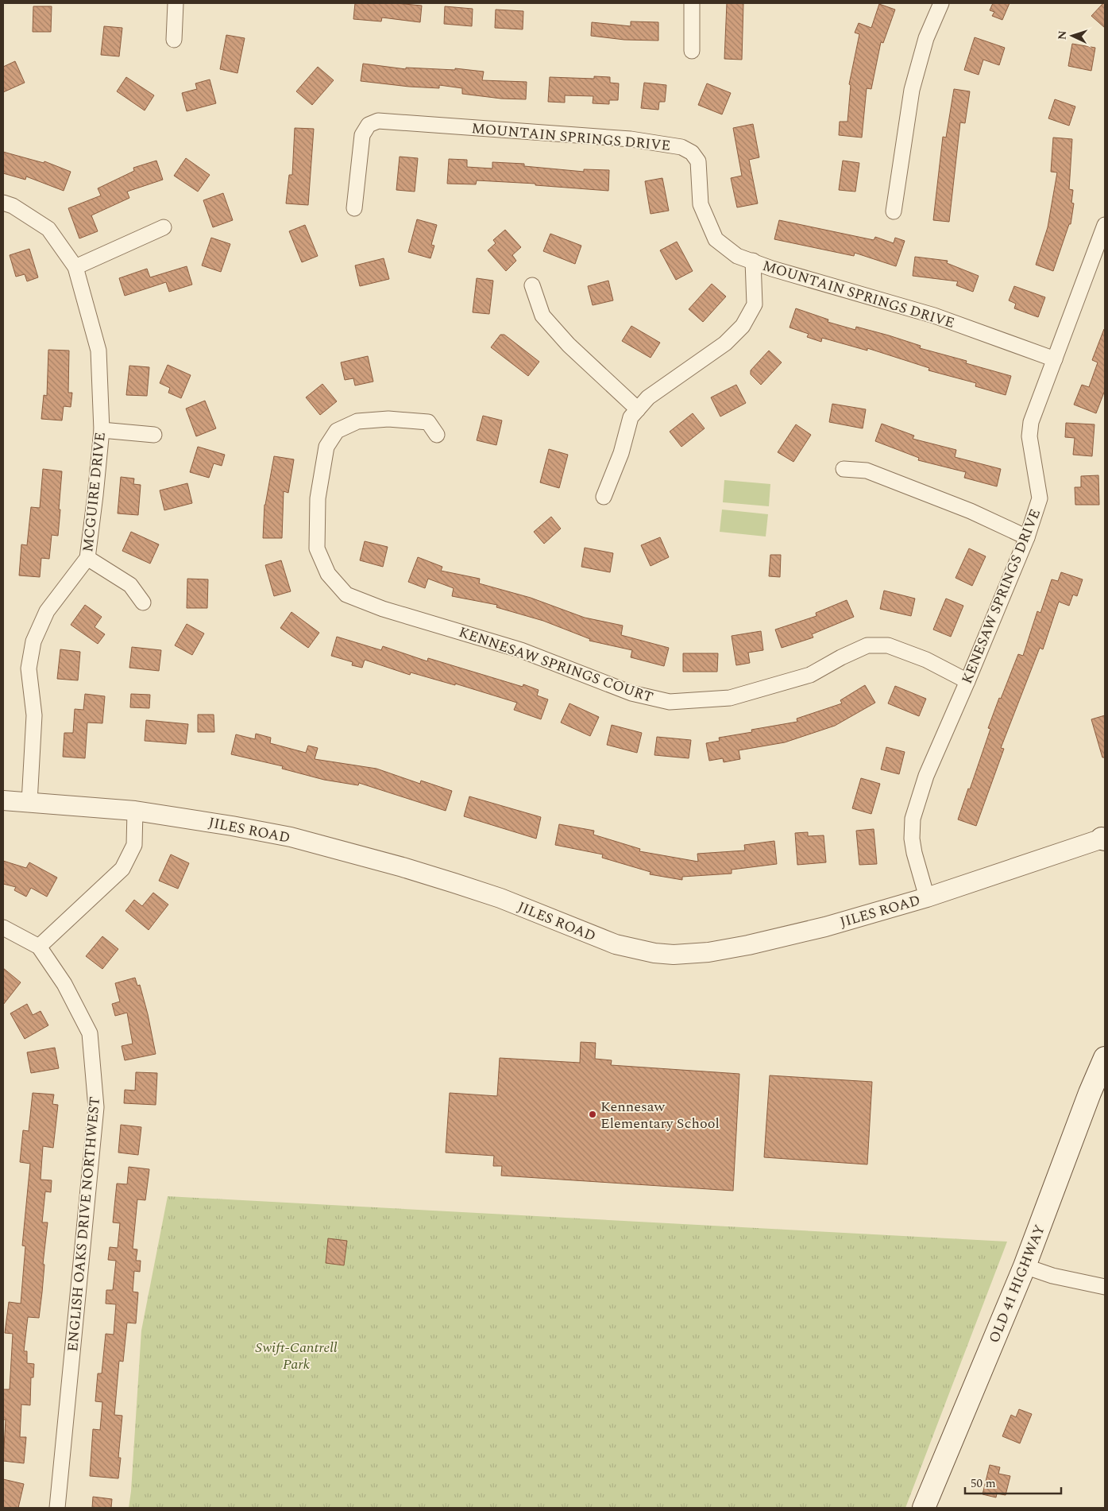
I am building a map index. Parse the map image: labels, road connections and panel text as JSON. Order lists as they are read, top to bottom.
{
  "streets": {
    "main road": ["OLD 41 HIGHWAY"],
    "street": [
      "MOUNTAIN SPRINGS DRIVE",
      "MCGUIRE DRIVE",
      "KENESAW SPRINGS DRIVE",
      "KENNESAW SPRINGS COURT",
      "JILES ROAD",
      "ENGLISH OAKS DRIVE NORTHWEST"
    ]
  },
  "crossings": [
    ["MOUNTAIN SPRINGS DRIVE", "KENESAW SPRINGS DRIVE"],
    ["MCGUIRE DRIVE", "JILES ROAD"],
    ["KENESAW SPRINGS DRIVE", "KENNESAW SPRINGS COURT"],
    ["KENESAW SPRINGS DRIVE", "JILES ROAD"]
  ],
  "parks": ["Swift-Cantrell Park"],
  "places": ["Kennesaw Elementary School"],
  "scale_bar": "50 m",
  "north": "left"
}
